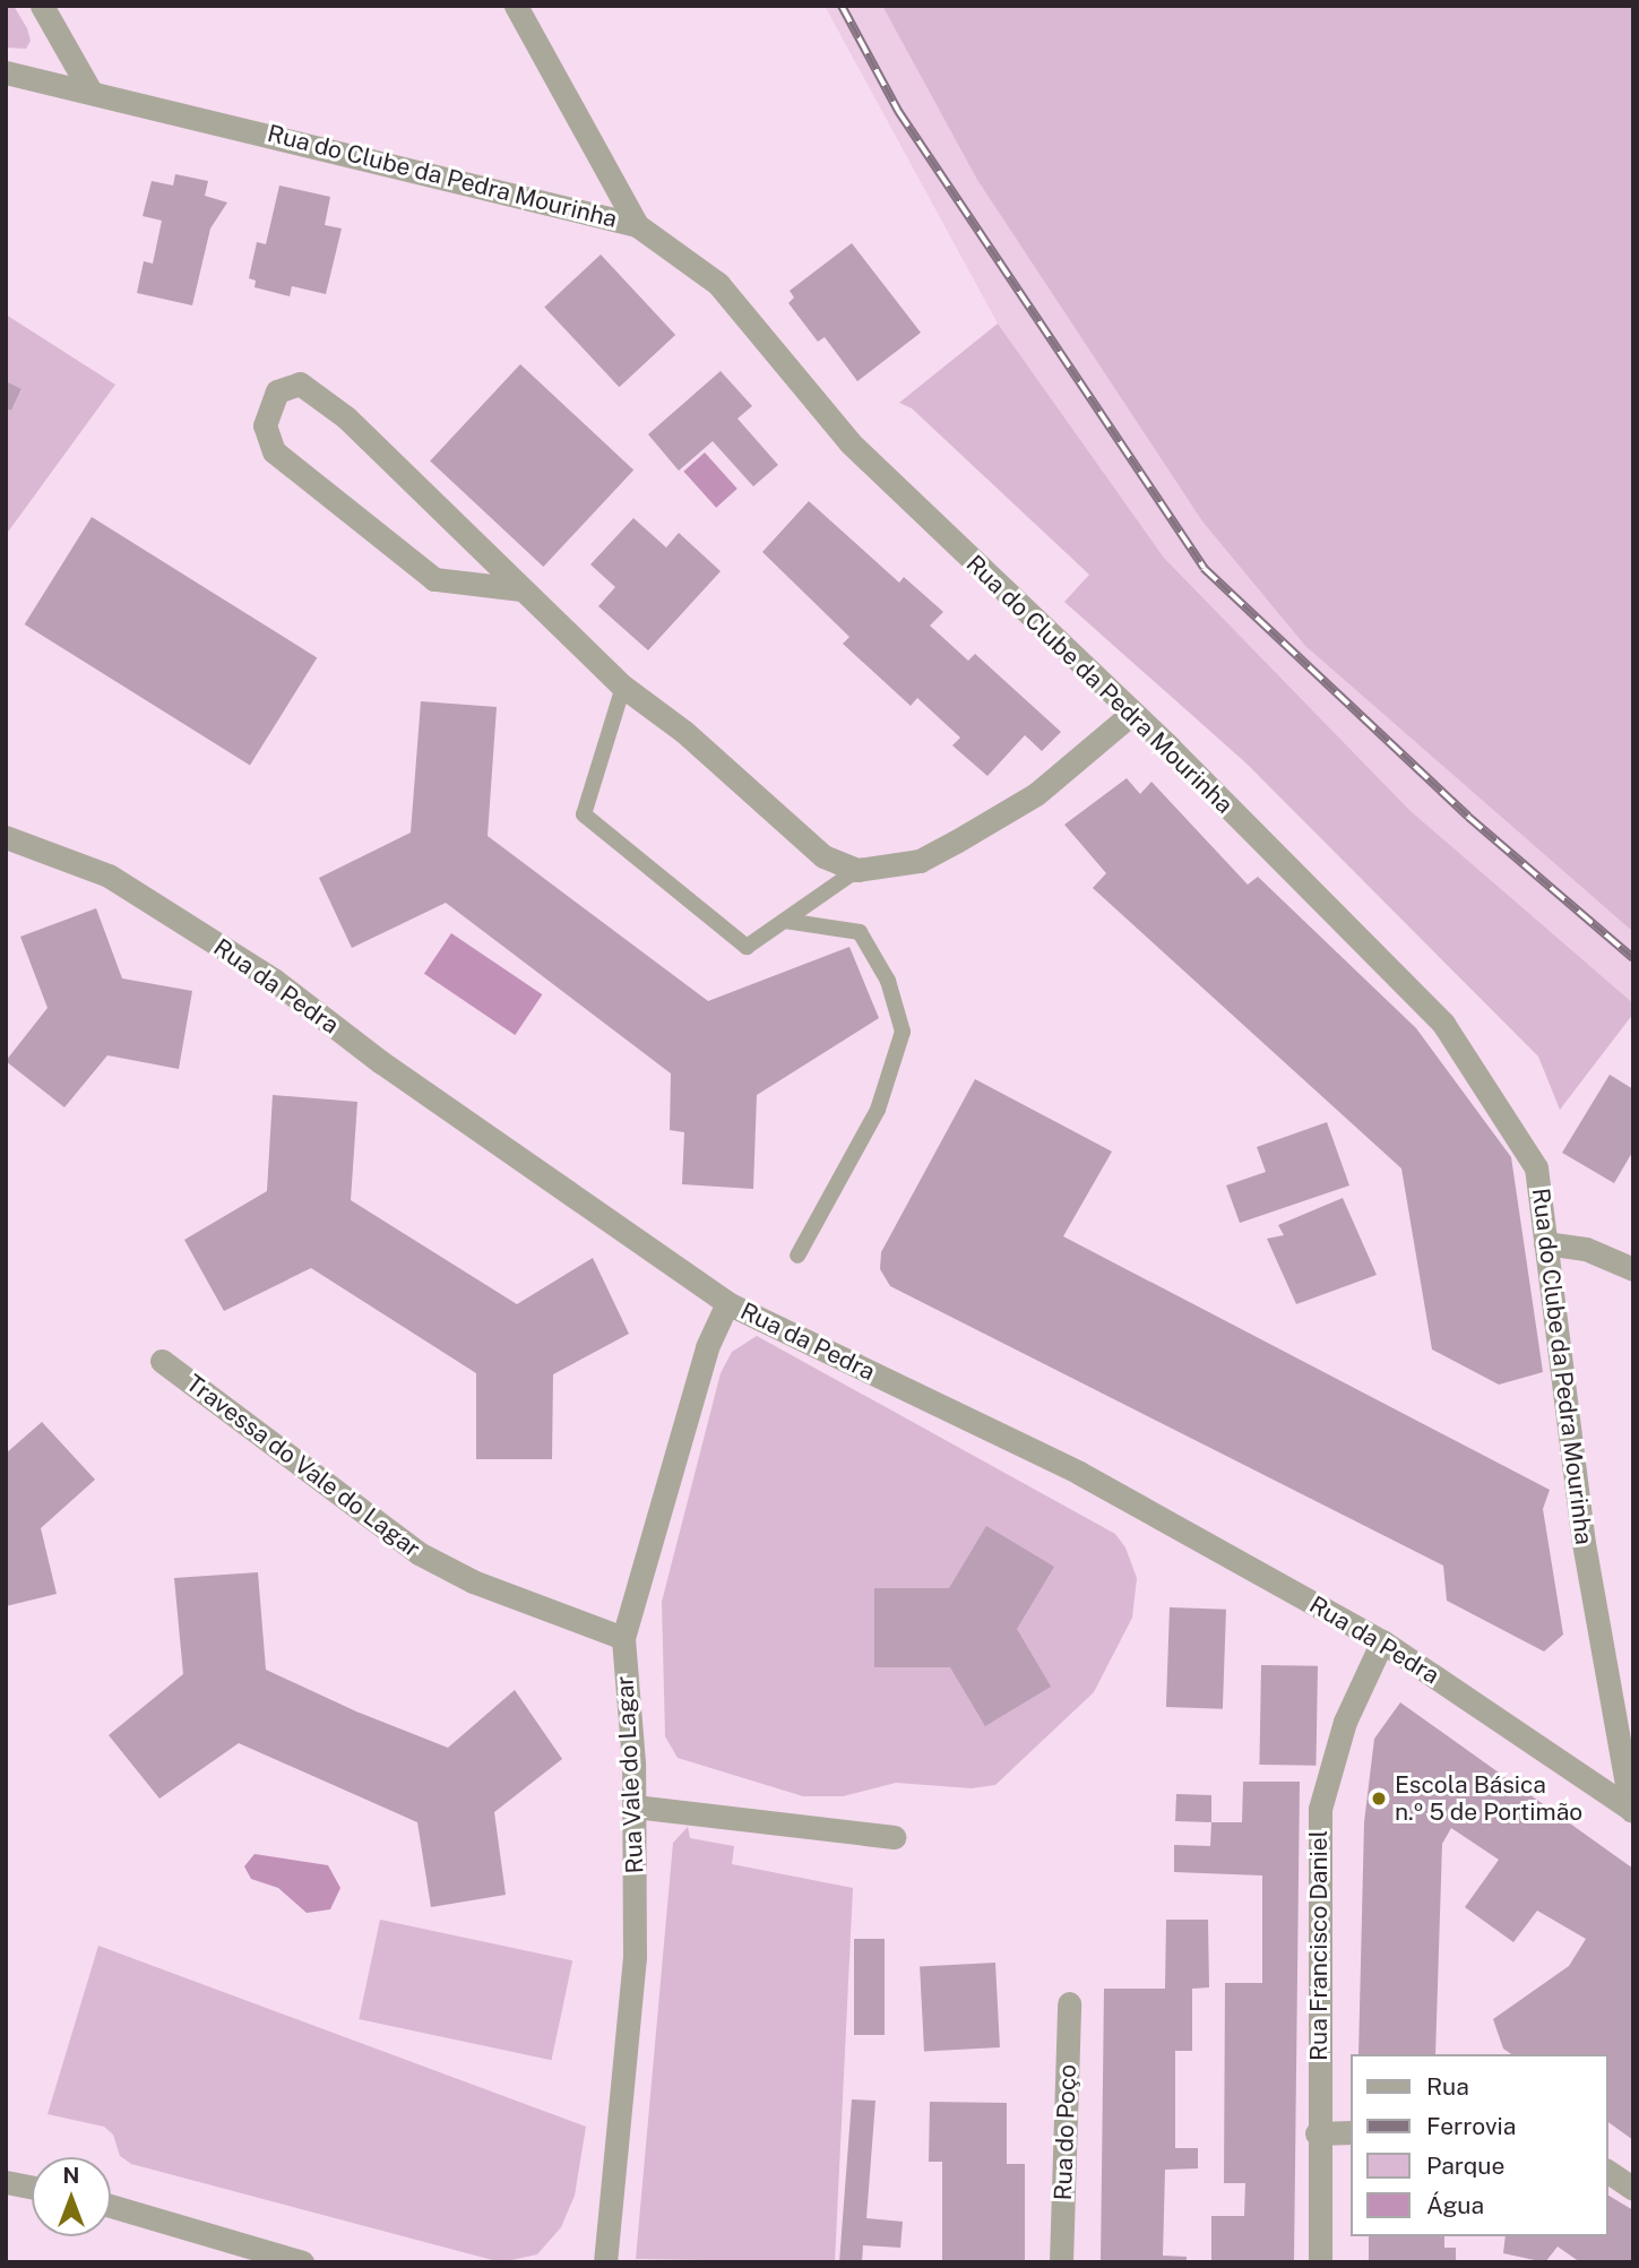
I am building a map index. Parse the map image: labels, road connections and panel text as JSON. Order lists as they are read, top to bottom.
{
  "streets": {
    "street": [
      "Rua do Clube da Pedra Mourinha",
      "Rua da Pedra",
      "Travessa do Vale do Lagar",
      "Rua Vale do Lagar",
      "Rua Francisco Daniel",
      "Rua do Poço"
    ]
  },
  "crossings": [
    ["Rua do Clube da Pedra Mourinha", "Rua da Pedra"],
    ["Rua da Pedra", "Rua Vale do Lagar"],
    ["Rua da Pedra", "Rua Francisco Daniel"],
    ["Travessa do Vale do Lagar", "Rua Vale do Lagar"]
  ],
  "places": ["Escola Básica n.º 5 de Portimão"],
  "legend": [
    "Rua",
    "Ferrovia",
    "Parque",
    "Água"
  ],
  "north": "top"
}
